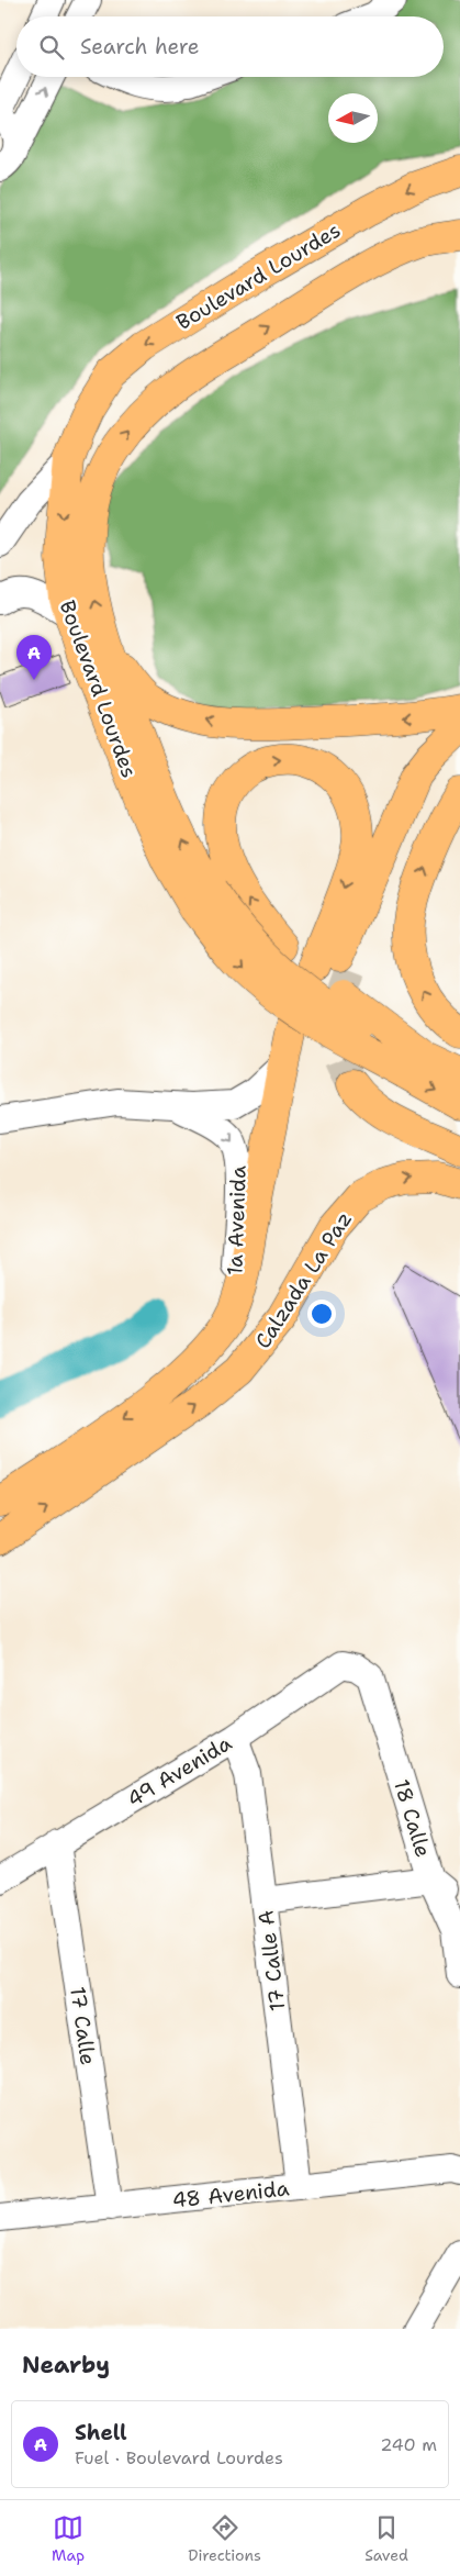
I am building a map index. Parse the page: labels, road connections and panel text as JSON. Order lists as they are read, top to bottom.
{
  "streets": {
    "main road": ["Boulevard Lourdes", "Calzada La Paz"],
    "street": [
      "1a Avenida",
      "49 Avenida",
      "18 Calle",
      "17 Calle A",
      "17 Calle",
      "48 Avenida"
    ]
  },
  "crossings": [
    ["1a Avenida", "Calzada La Paz"],
    ["49 Avenida", "18 Calle"],
    ["49 Avenida", "17 Calle A"],
    ["49 Avenida", "17 Calle"],
    ["17 Calle A", "48 Avenida"],
    ["17 Calle", "48 Avenida"]
  ],
  "one_way": ["1a Avenida"],
  "north": "left",
  "page": {
    "search": "Search here",
    "pins": "A",
    "heading": "Nearby",
    "list": [
      {
        "mark": "A",
        "name": "Shell",
        "note": "Fuel · Boulevard Lourdes",
        "value": "240 m"
      }
    ],
    "nav": ["Map", "Directions", "Saved"]
  }
}
